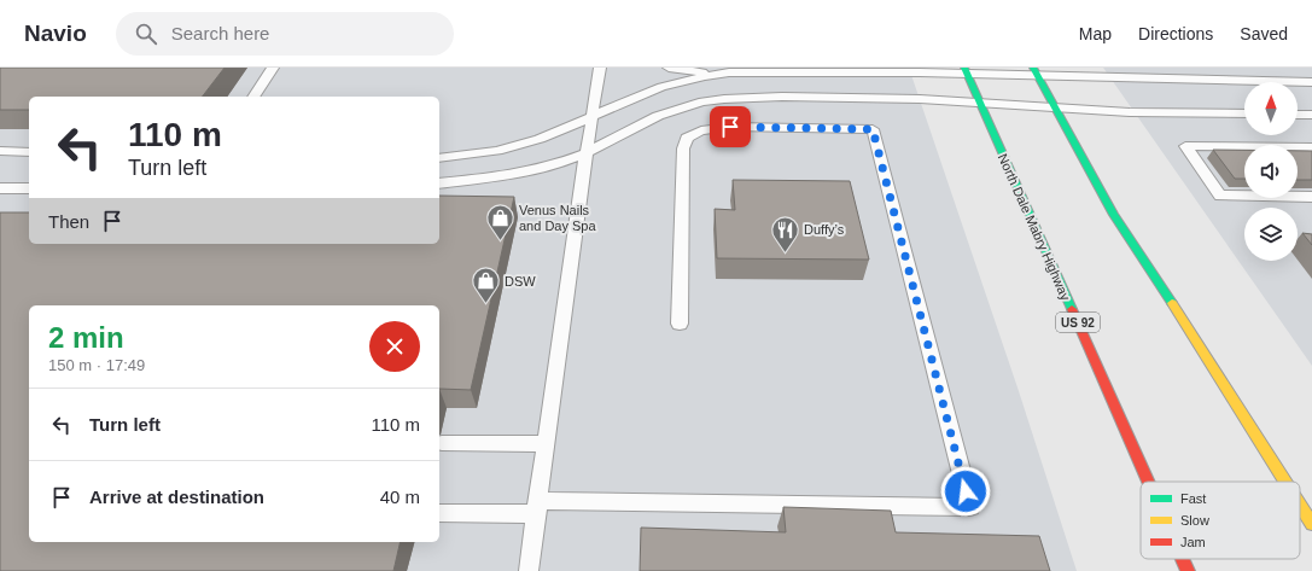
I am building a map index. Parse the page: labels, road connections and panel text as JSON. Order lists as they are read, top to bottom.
{
  "streets": {
    "main road": ["North Dale Mabry Highway", "US 92"]
  },
  "places": {
    "shop": ["Venus Nails and Day Spa", "DSW"],
    "restaurant": ["Duffy’s"]
  },
  "legend": ["Fast", "Slow", "Jam"],
  "north": "top",
  "page": {
    "header": "Navio",
    "search": "Search here",
    "nav": ["Map", "Directions", "Saved"],
    "turn": ["110 m", "Turn left"],
    "then": "Then",
    "heading": ["2 min", "150 m · 17:49"],
    "list": [
      {
        "name": "Turn left",
        "value": "110 m"
      },
      {
        "name": "Arrive at destination",
        "value": "40 m"
      }
    ]
  }
}
